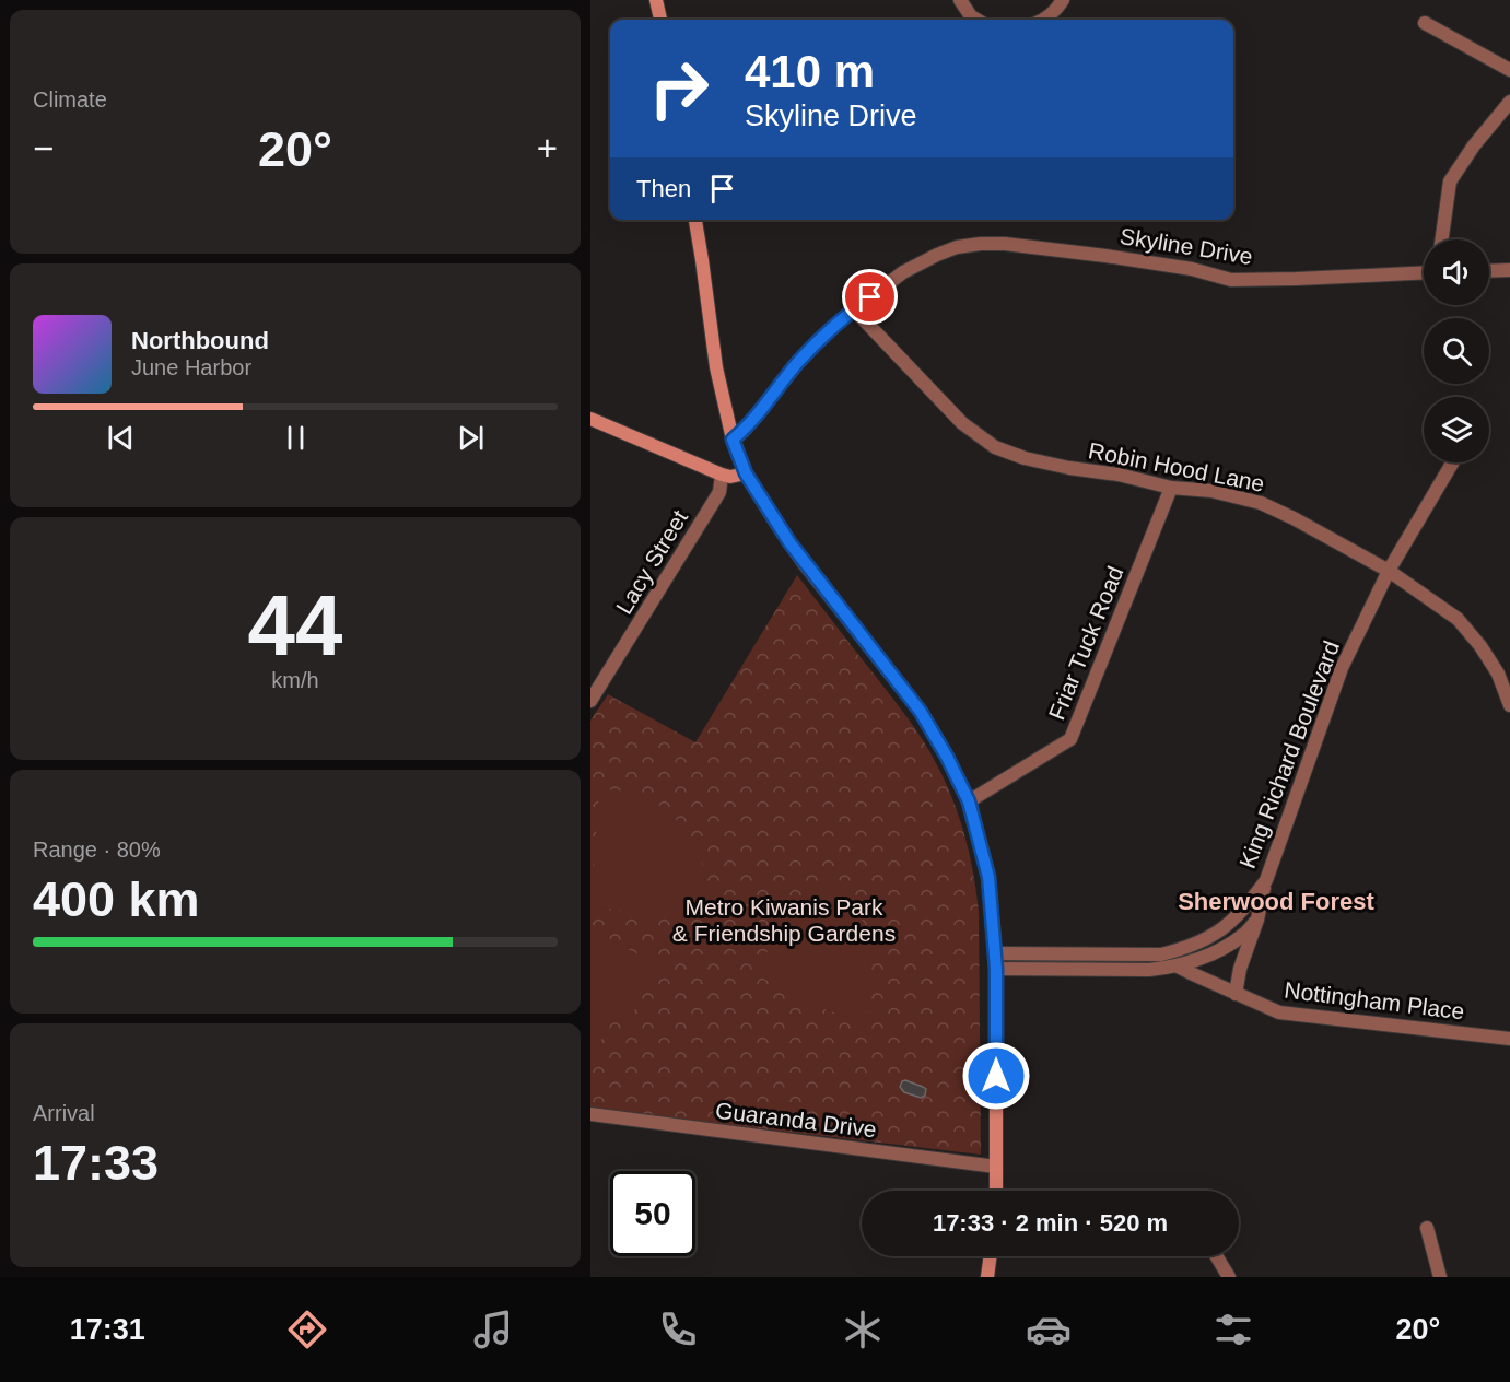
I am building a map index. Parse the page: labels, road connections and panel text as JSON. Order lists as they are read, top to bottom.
{
  "streets": {
    "street": [
      "Skyline Drive",
      "Robin Hood Lane",
      "Lacy Street",
      "Friar Tuck Road",
      "King Richard Boulevard",
      "Nottingham Place",
      "Guaranda Drive"
    ]
  },
  "crossings": [
    ["Skyline Drive", "Robin Hood Lane"],
    ["Robin Hood Lane", "Friar Tuck Road"],
    ["Robin Hood Lane", "King Richard Boulevard"]
  ],
  "districts": ["Sherwood Forest"],
  "parks": ["Metro Kiwanis Park & Friendship Gardens"],
  "page": {
    "tile": [
      "Climate",
      ["44", "km/h"],
      ["Range · 80%", "400 km"],
      ["Arrival", "17:33"]
    ],
    "turn": ["410 m", "Skyline Drive"],
    "heat": ["−", "20°", "+"],
    "then": "Then",
    "song": ["Northbound", "June Harbor"],
    "limit": "50",
    "trip": "17:33 · 2 min · 520 m",
    "tabs": ["17:31", "20°"]
  }
}
